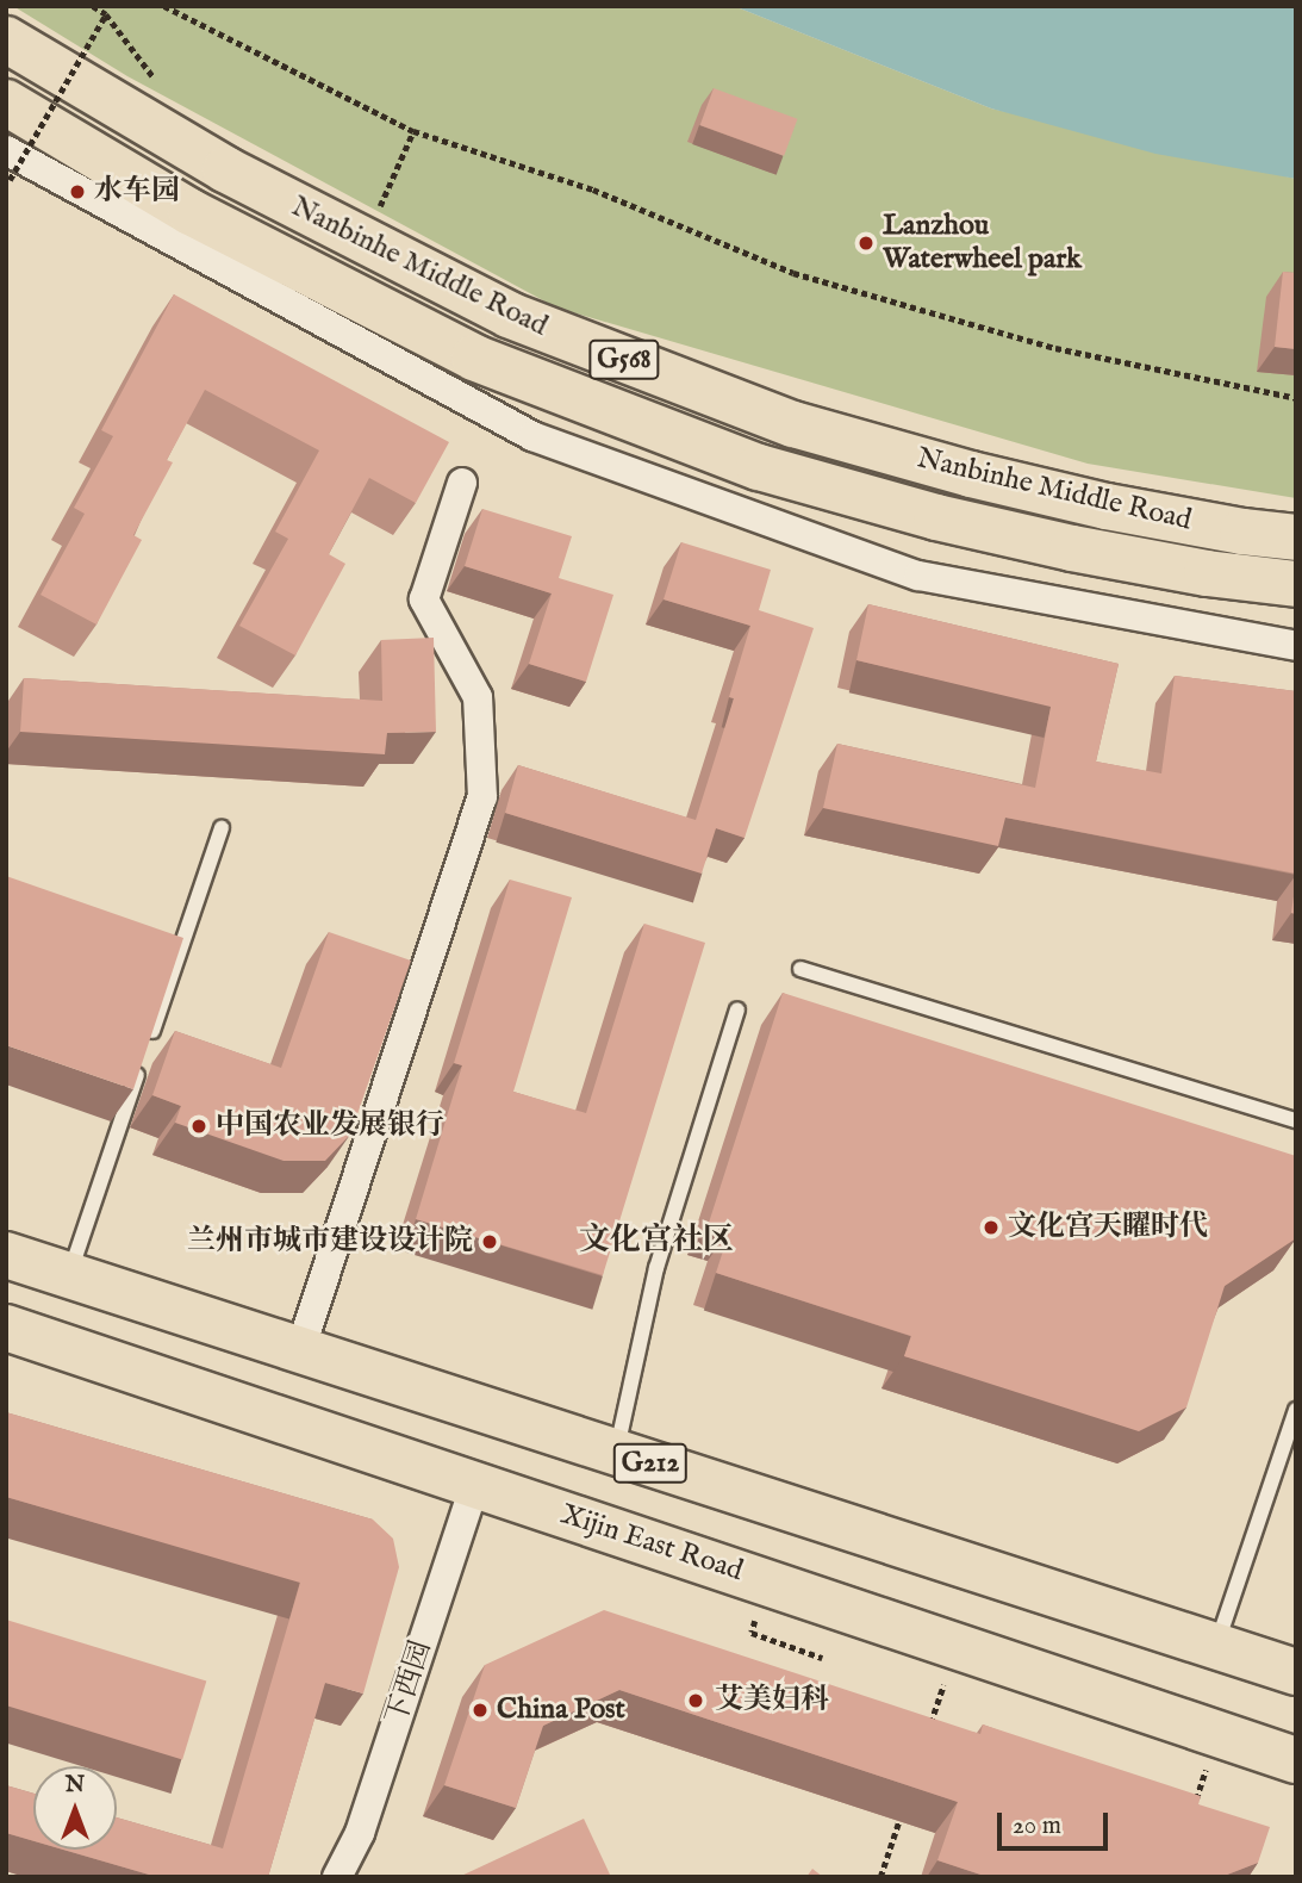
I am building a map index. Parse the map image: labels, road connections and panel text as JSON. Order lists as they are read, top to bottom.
{
  "streets": {
    "main road": [
      "Nanbinhe Middle Road",
      "G568",
      "G212",
      "Xijin East Road"
    ],
    "street": ["下西园"]
  },
  "crossings": [
    ["Xijin East Road", "下西园"]
  ],
  "districts": ["文化宫社区"],
  "places": [
    "水车园",
    "Lanzhou Waterwheel park",
    "中国农业发展银行",
    "文化宫天矅时代",
    "兰州市城市建设设计院",
    "艾美妇科",
    "China Post"
  ],
  "scale_bar": "20 m",
  "north": "top"
}
